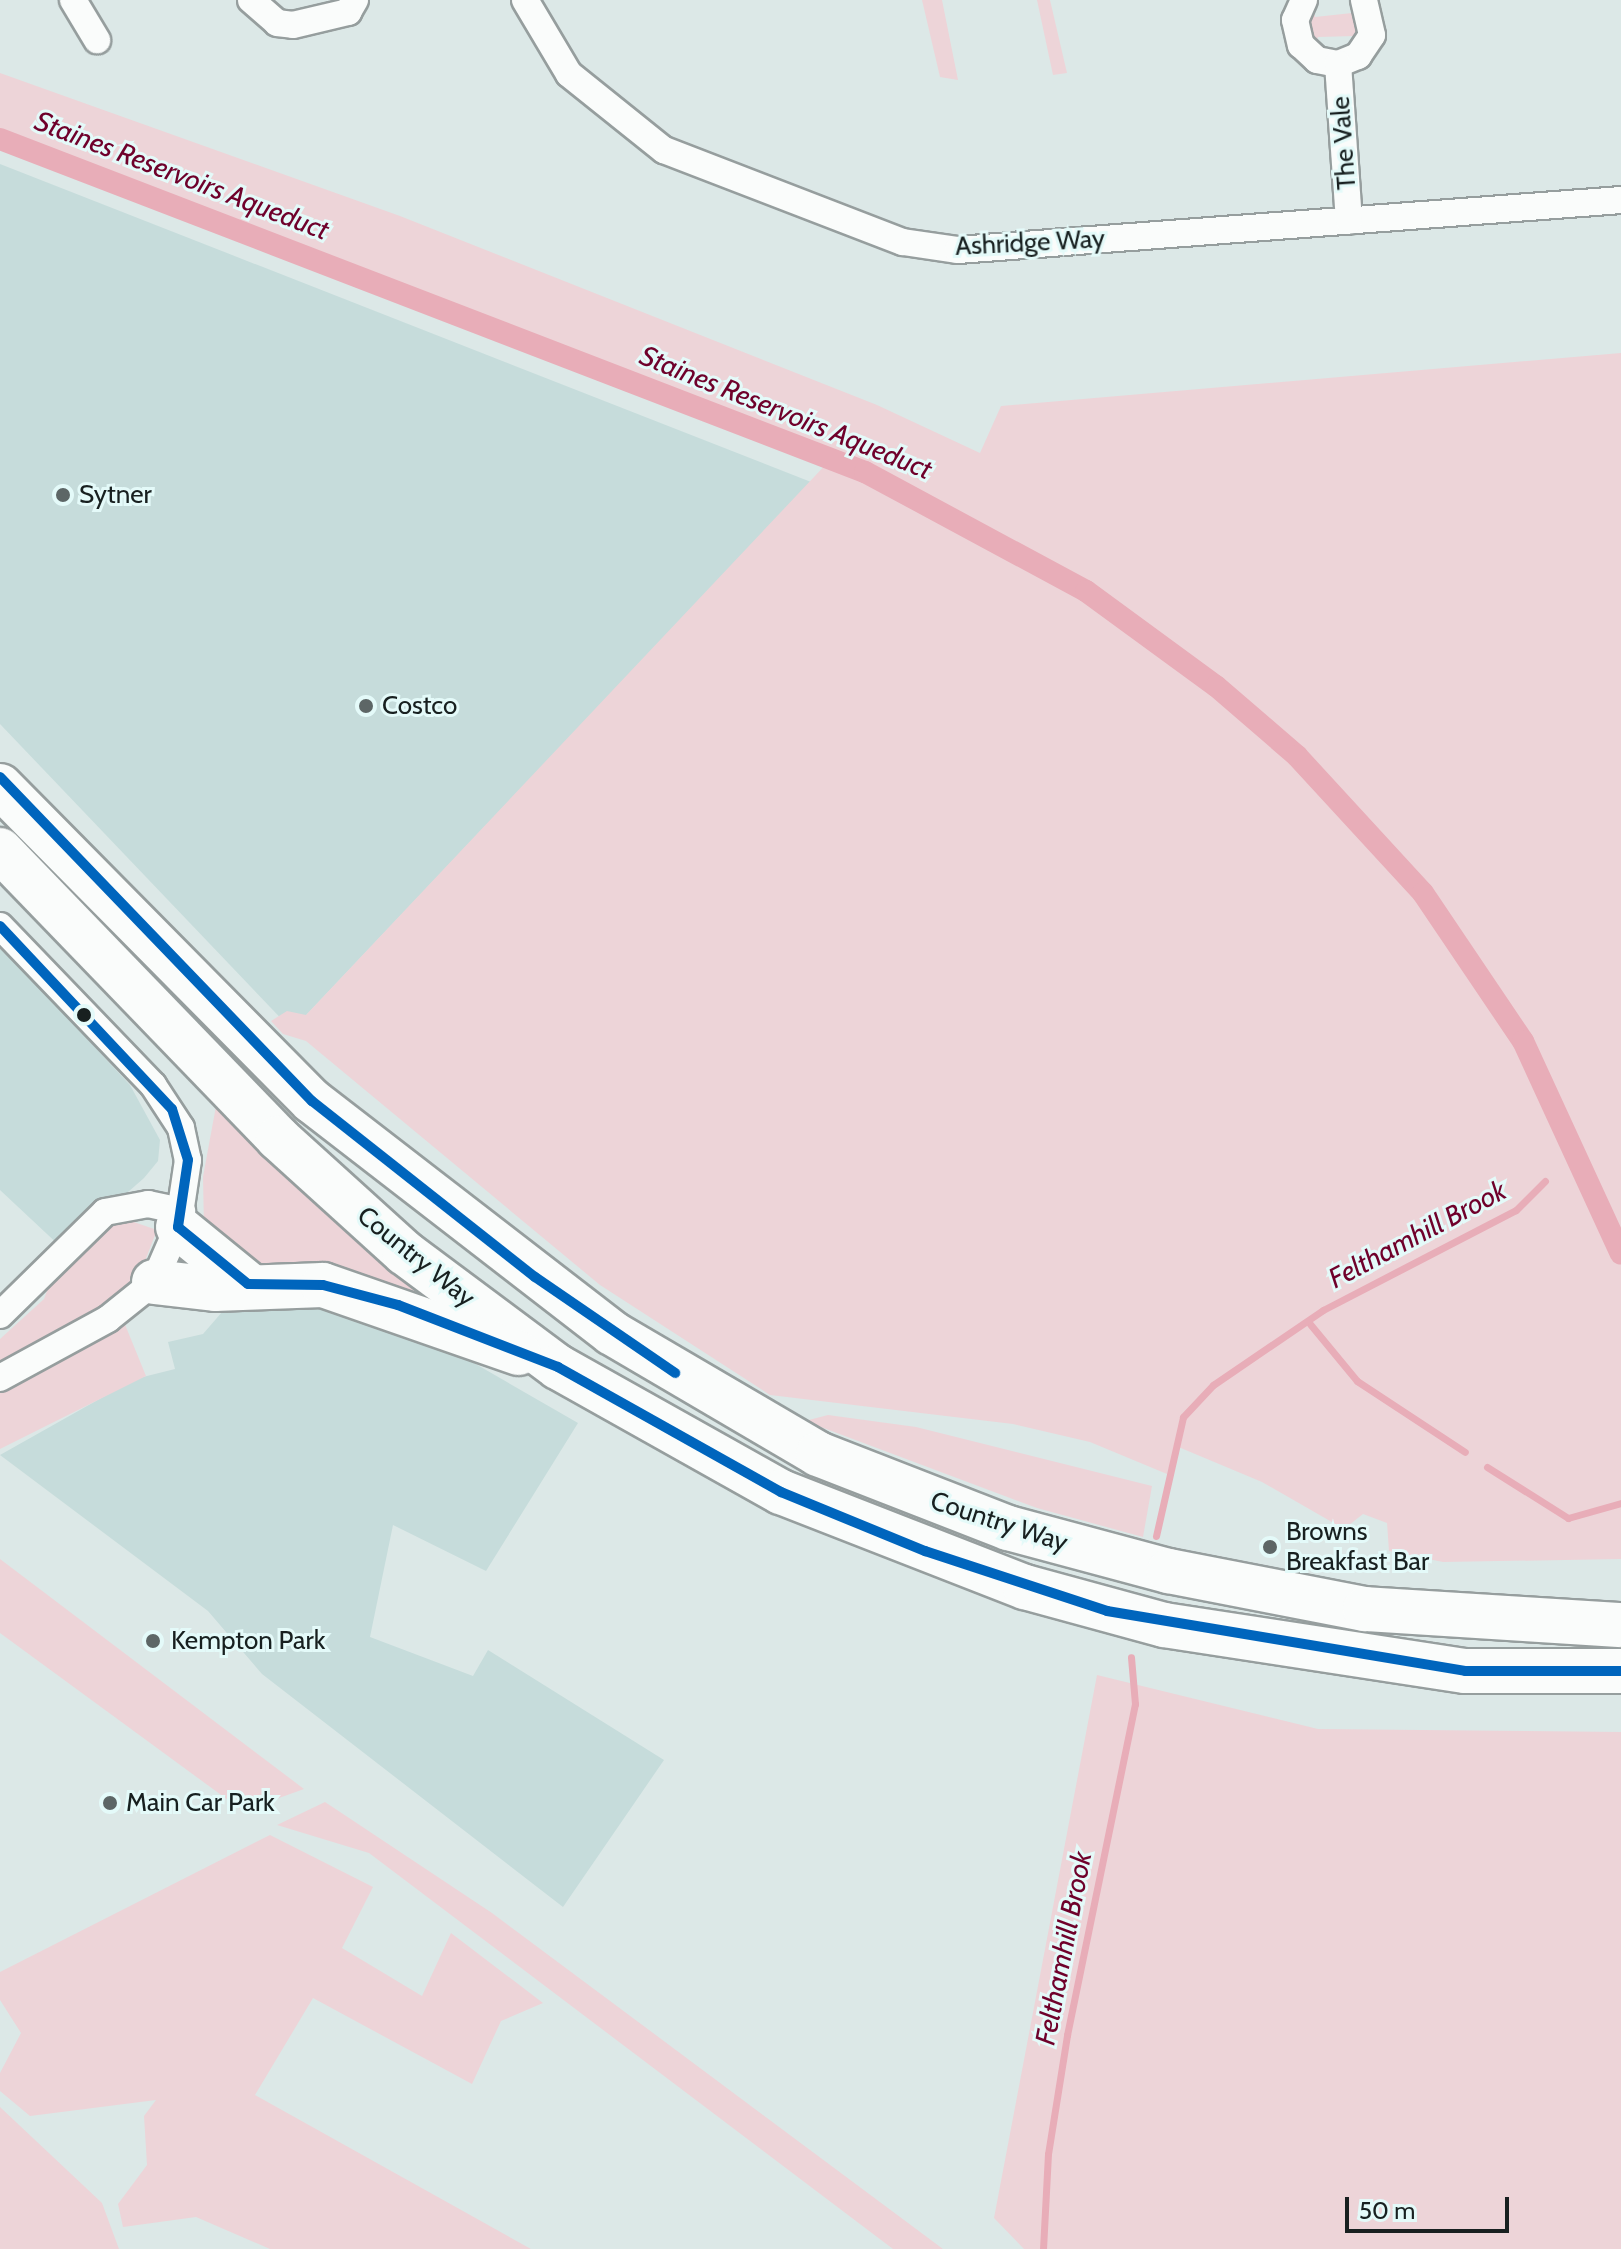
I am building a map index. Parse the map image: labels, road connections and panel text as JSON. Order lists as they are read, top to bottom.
{
  "streets": {
    "highway": ["Country Way"],
    "street": ["The Vale", "Ashridge Way"]
  },
  "crossings": [
    ["The Vale", "Ashridge Way"]
  ],
  "water": ["Staines Reservoirs Aqueduct", "Felthamhill Brook"],
  "places": [
    "Sytner",
    "Costco",
    "Browns Breakfast Bar",
    "Kempton Park",
    "Main Car Park"
  ],
  "scale_bar": "50 m"
}
